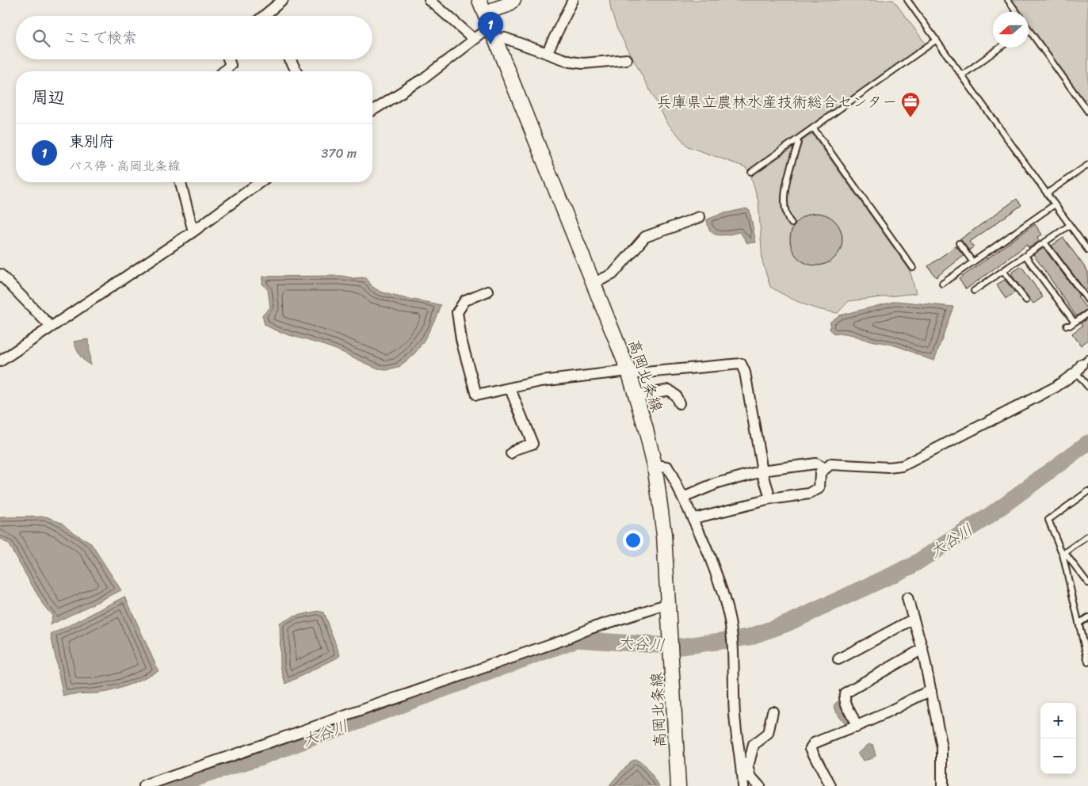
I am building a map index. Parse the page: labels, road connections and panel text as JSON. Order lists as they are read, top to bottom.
{
  "streets": {
    "main road": ["高岡北条線"]
  },
  "water": ["大谷川"],
  "places": {
    "office": ["兵庫県立農林水産技術総合センター"]
  },
  "north": "left",
  "page": {
    "pins": "1",
    "search": "ここで検索",
    "heading": "周辺",
    "list": [
      {
        "mark": "1",
        "name": "東別府",
        "note": "バス停 · 高岡北条線",
        "value": "370 m"
      }
    ],
    "map_buttons": ["+", "−"]
  }
}
